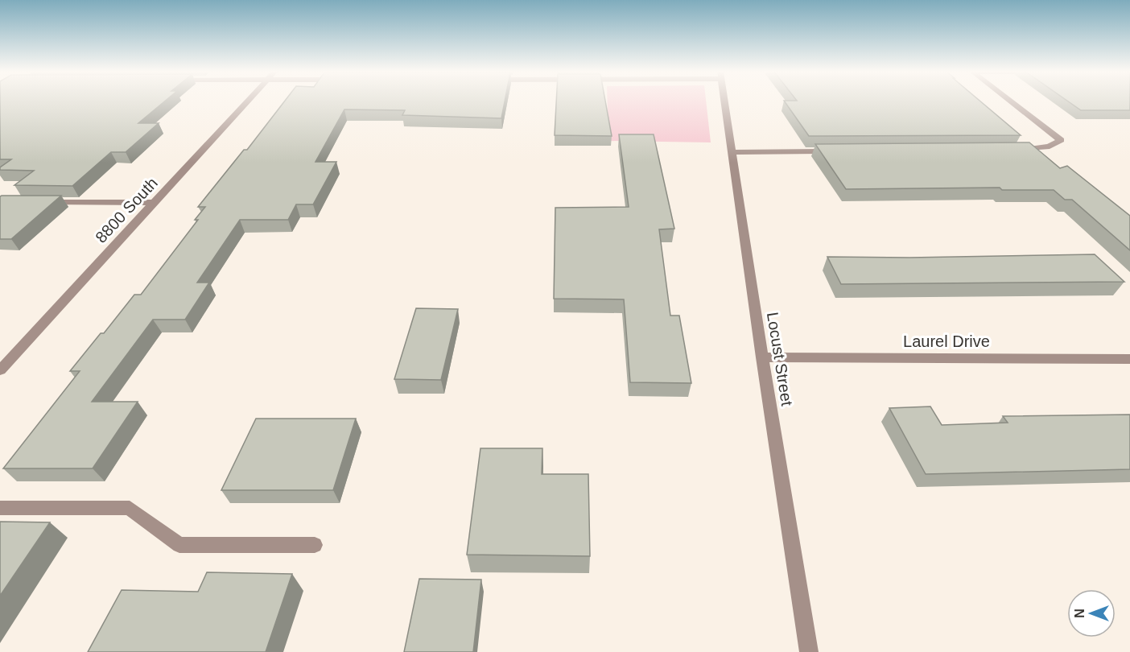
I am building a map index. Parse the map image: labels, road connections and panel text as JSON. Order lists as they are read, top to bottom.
{
  "streets": {
    "street": ["8800 South", "Laurel Drive", "Locust Street"]
  },
  "crossings": [
    ["Laurel Drive", "Locust Street"]
  ],
  "north": "left"
}
